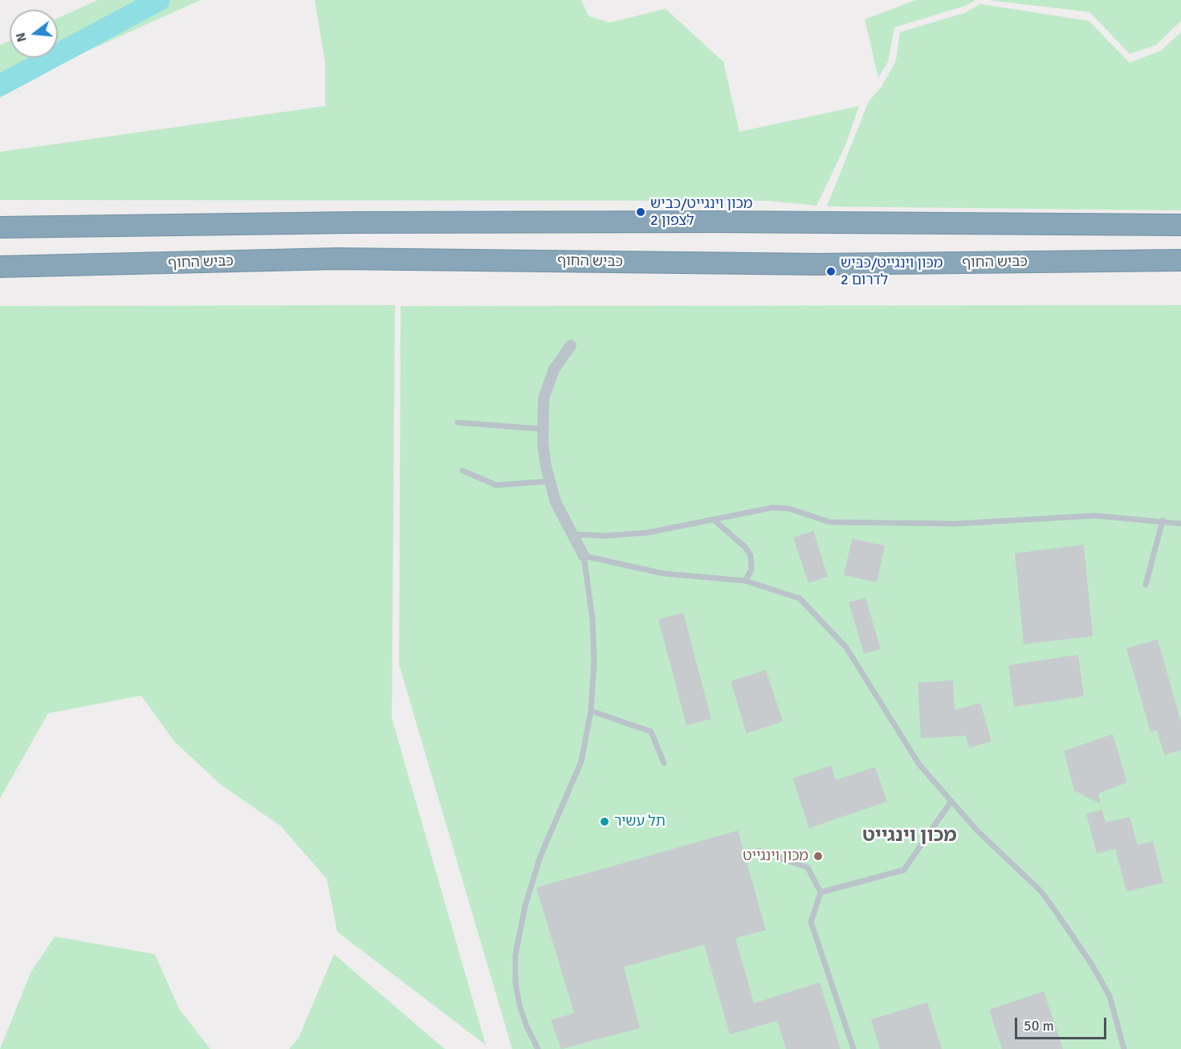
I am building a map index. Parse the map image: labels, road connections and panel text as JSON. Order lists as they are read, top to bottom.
{
  "streets": {
    "highway": ["כביש החוף"]
  },
  "districts": ["מכון וינגייט"],
  "places": [
    "מכון וינגייט/כביש 2 לצפון",
    "מכון וינגייט/כביש 2 לדרום",
    "תל עשיר",
    "מכון וינגייט"
  ],
  "scale_bar": "50 m",
  "north": "left"
}
